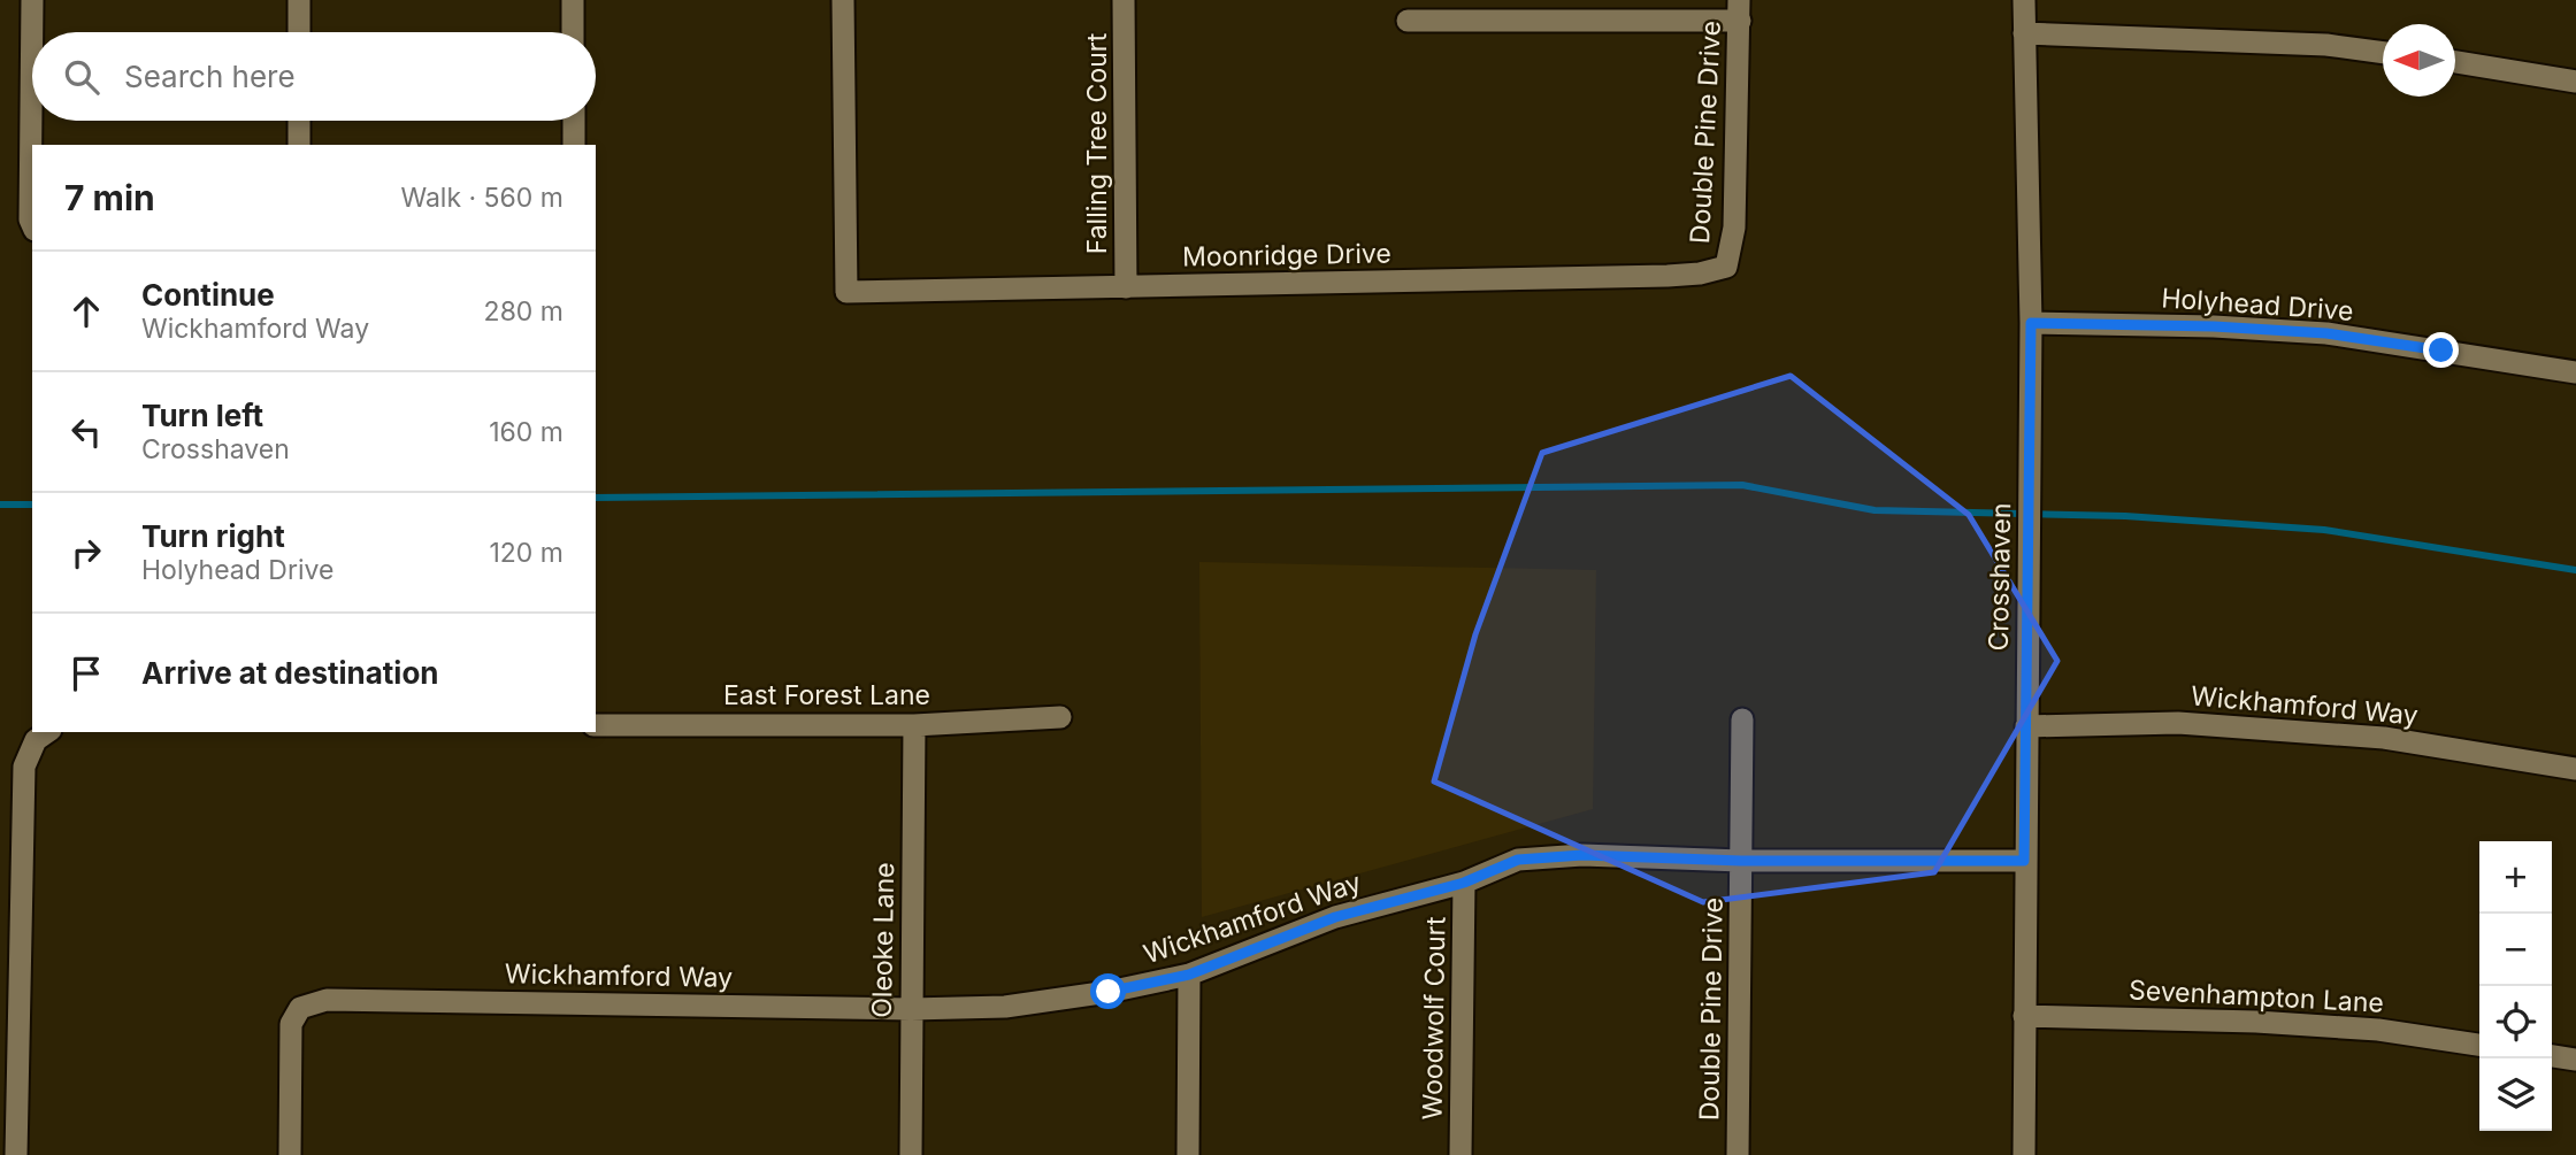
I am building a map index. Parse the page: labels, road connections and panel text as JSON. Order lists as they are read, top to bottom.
{
  "streets": {
    "street": [
      "Double Pine Drive",
      "Falling Tree Court",
      "Moonridge Drive",
      "Holyhead Drive",
      "Crosshaven",
      "East Forest Lane",
      "Wickhamford Way",
      "Oleoke Lane",
      "Sevenhampton Lane",
      "Woodwolf Court"
    ]
  },
  "crossings": [
    ["Double Pine Drive", "Moonridge Drive"],
    ["Double Pine Drive", "Wickhamford Way"],
    ["Falling Tree Court", "Moonridge Drive"],
    ["Holyhead Drive", "Crosshaven"],
    ["Crosshaven", "Wickhamford Way"],
    ["Crosshaven", "Sevenhampton Lane"],
    ["East Forest Lane", "Oleoke Lane"],
    ["Wickhamford Way", "Oleoke Lane"],
    ["Wickhamford Way", "Woodwolf Court"]
  ],
  "north": "left",
  "page": {
    "search": "Search here",
    "heading": ["7 min", "Walk · 560 m"],
    "list": [
      ["Continue", "Wickhamford Way", "280 m"],
      ["Turn left", "Crosshaven", "160 m"],
      ["Turn right", "Holyhead Drive", "120 m"],
      "Arrive at destination"
    ],
    "map_buttons": ["+", "−"]
  }
}
